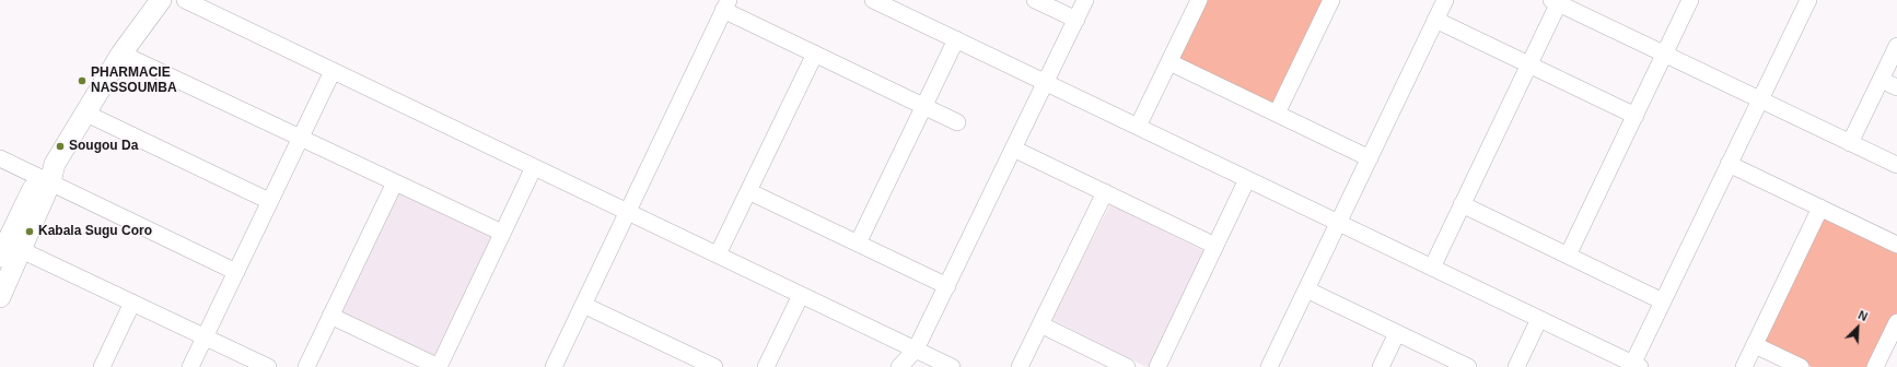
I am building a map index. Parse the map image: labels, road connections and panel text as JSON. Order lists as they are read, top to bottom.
{
  "places": ["PHARMACIE NASSOUMBA", "Sougou Da", "Kabala Sugu Coro"],
  "north": "top right"
}
